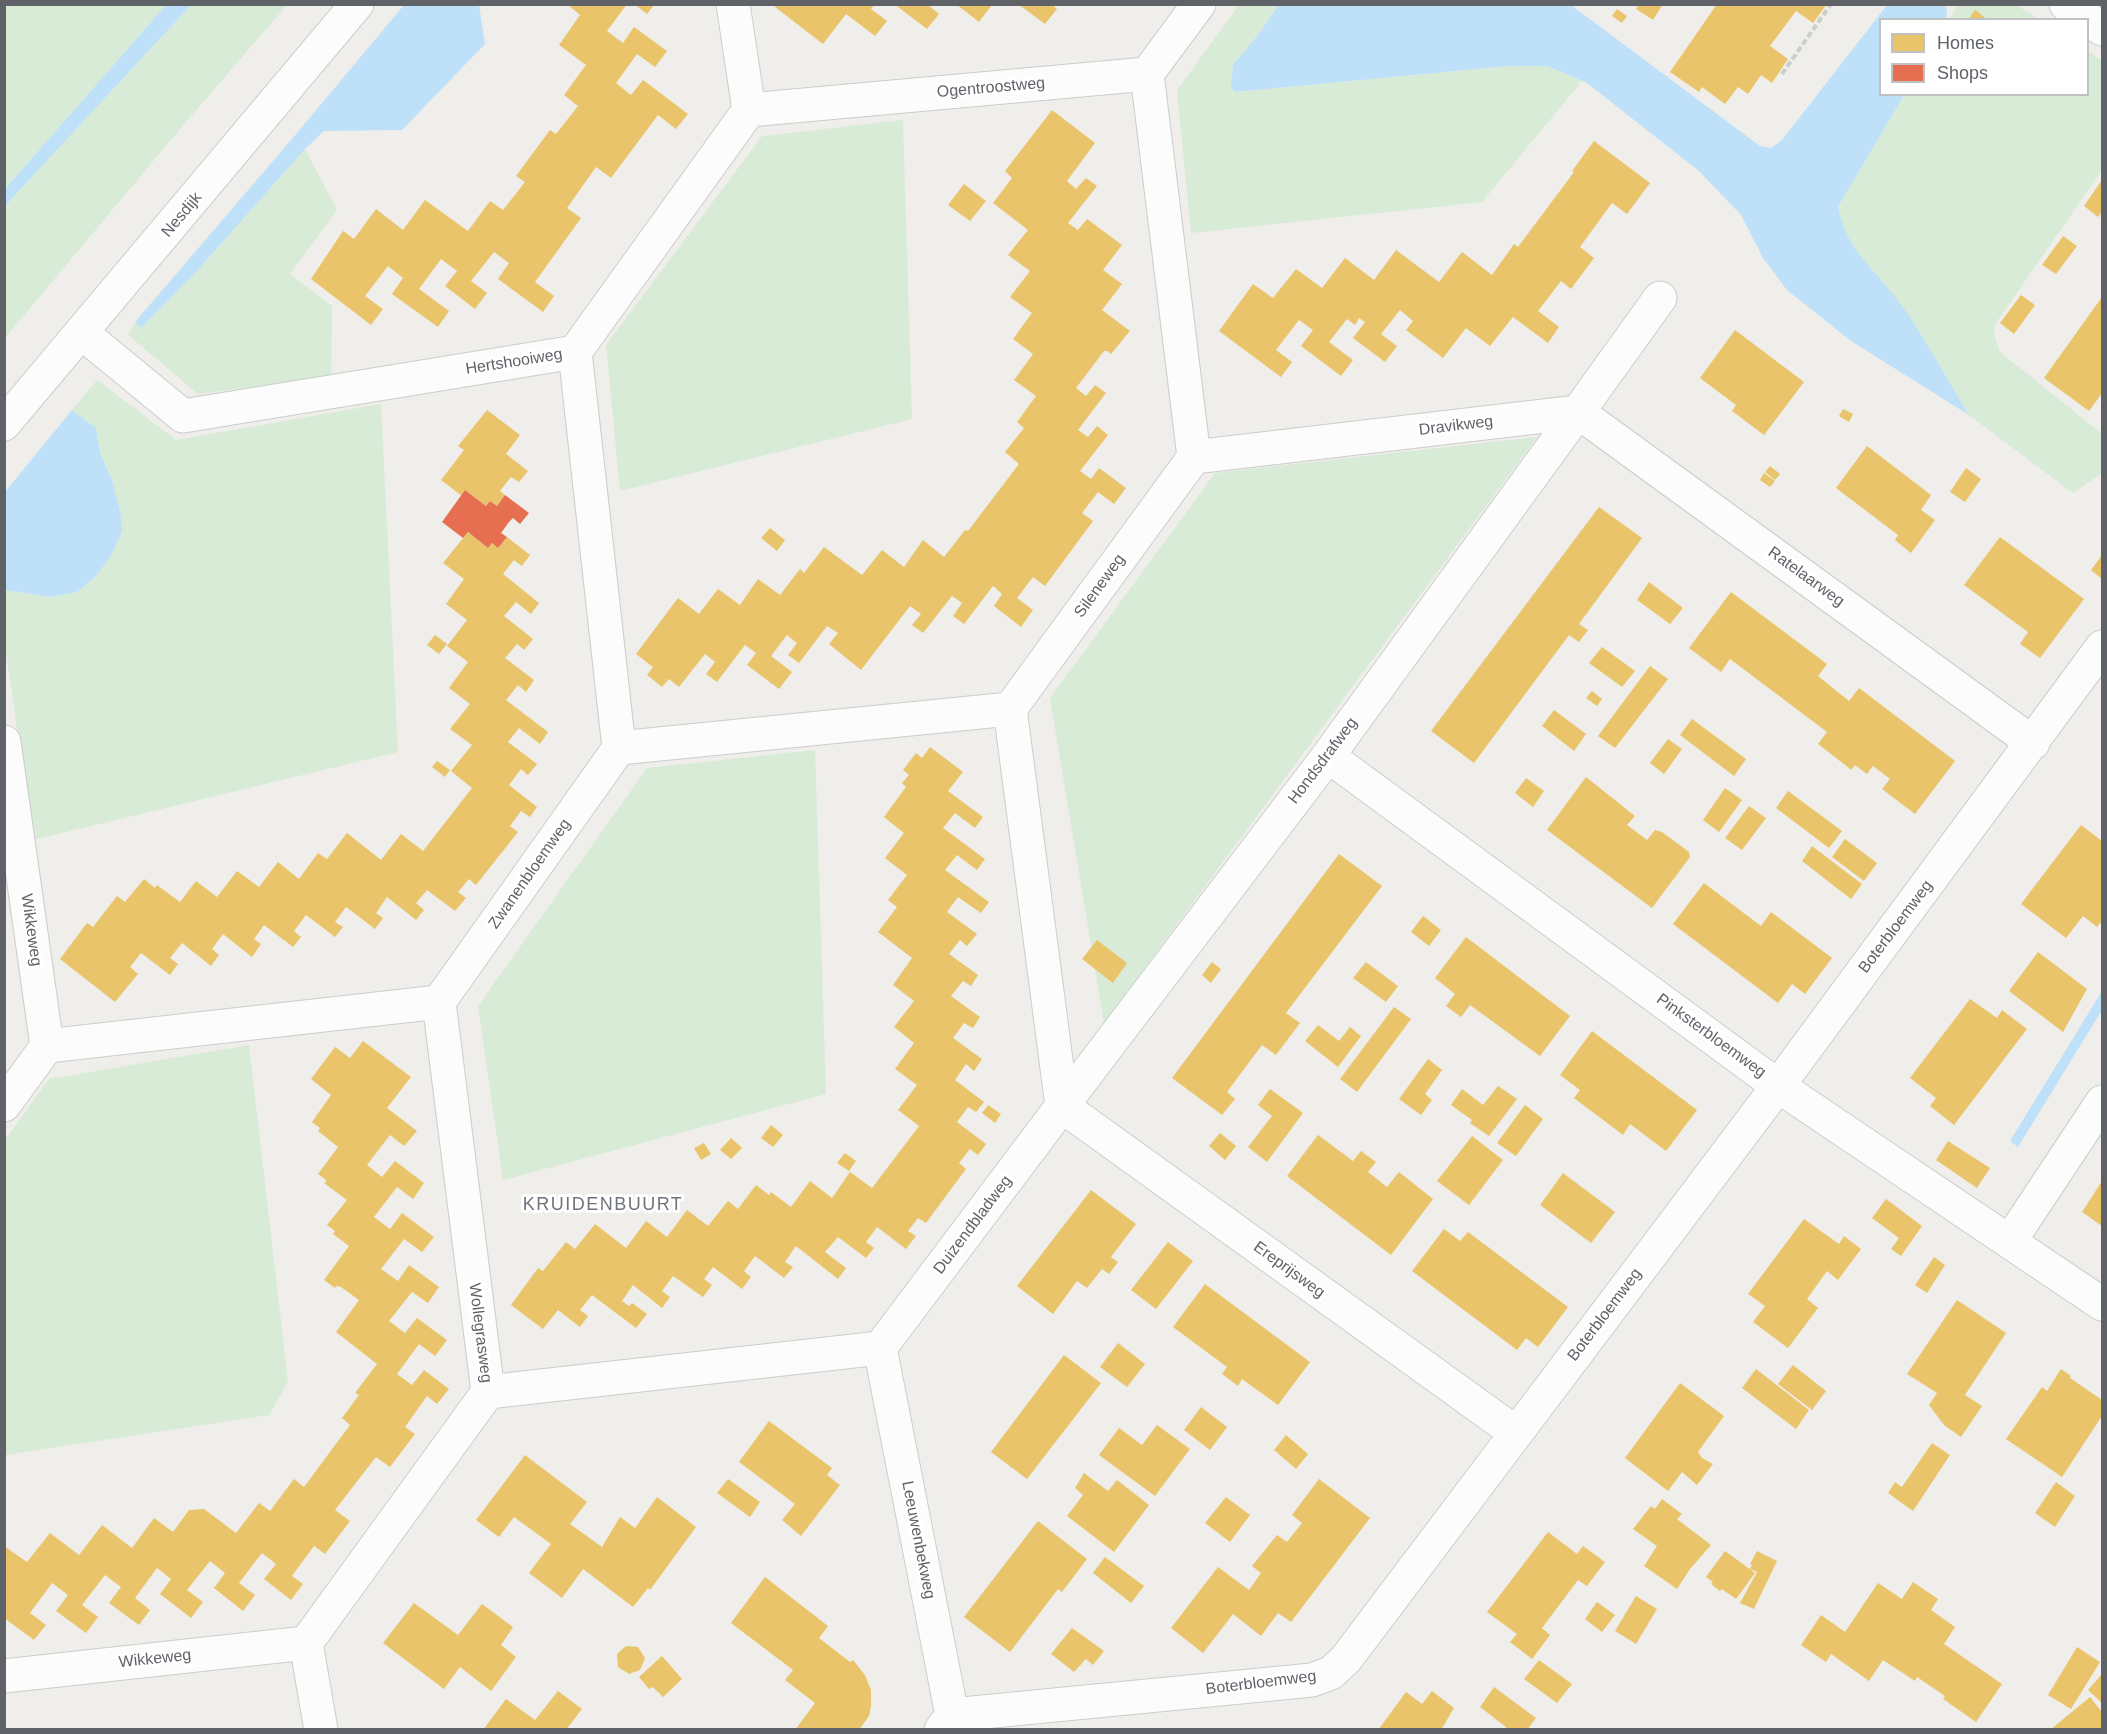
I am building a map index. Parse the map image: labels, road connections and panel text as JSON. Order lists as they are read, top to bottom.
{
  "streets": {
    "street": [
      "Ogentroostweg",
      "Nesdijk",
      "Hertshooiweg",
      "Dravikweg",
      "Ratelaarweg",
      "Sileneweg",
      "Hondsdrafweg",
      "Zwanenbloemweg",
      "Boterbloemweg",
      "Wikkeweg",
      "Pinksterbloemweg",
      "Duizendbladweg",
      "Ereprijsweg",
      "Wollegrasweg",
      "Leeuwenbekweg"
    ]
  },
  "crossings": [
    ["Ogentroostweg", "Hertshooiweg"],
    ["Nesdijk", "Hertshooiweg"],
    ["Dravikweg", "Ratelaarweg"],
    ["Dravikweg", "Sileneweg"],
    ["Dravikweg", "Hondsdrafweg"],
    ["Ratelaarweg", "Hondsdrafweg"],
    ["Ratelaarweg", "Boterbloemweg"],
    ["Hondsdrafweg", "Pinksterbloemweg"],
    ["Hondsdrafweg", "Duizendbladweg"],
    ["Hondsdrafweg", "Ereprijsweg"],
    ["Zwanenbloemweg", "Wollegrasweg"],
    ["Boterbloemweg", "Pinksterbloemweg"],
    ["Boterbloemweg", "Ereprijsweg"],
    ["Boterbloemweg", "Leeuwenbekweg"],
    ["Wikkeweg", "Wollegrasweg"],
    ["Duizendbladweg", "Ereprijsweg"],
    ["Duizendbladweg", "Leeuwenbekweg"]
  ],
  "districts": ["KRUIDENBUURT"],
  "legend": ["Homes", "Shops"]
}
